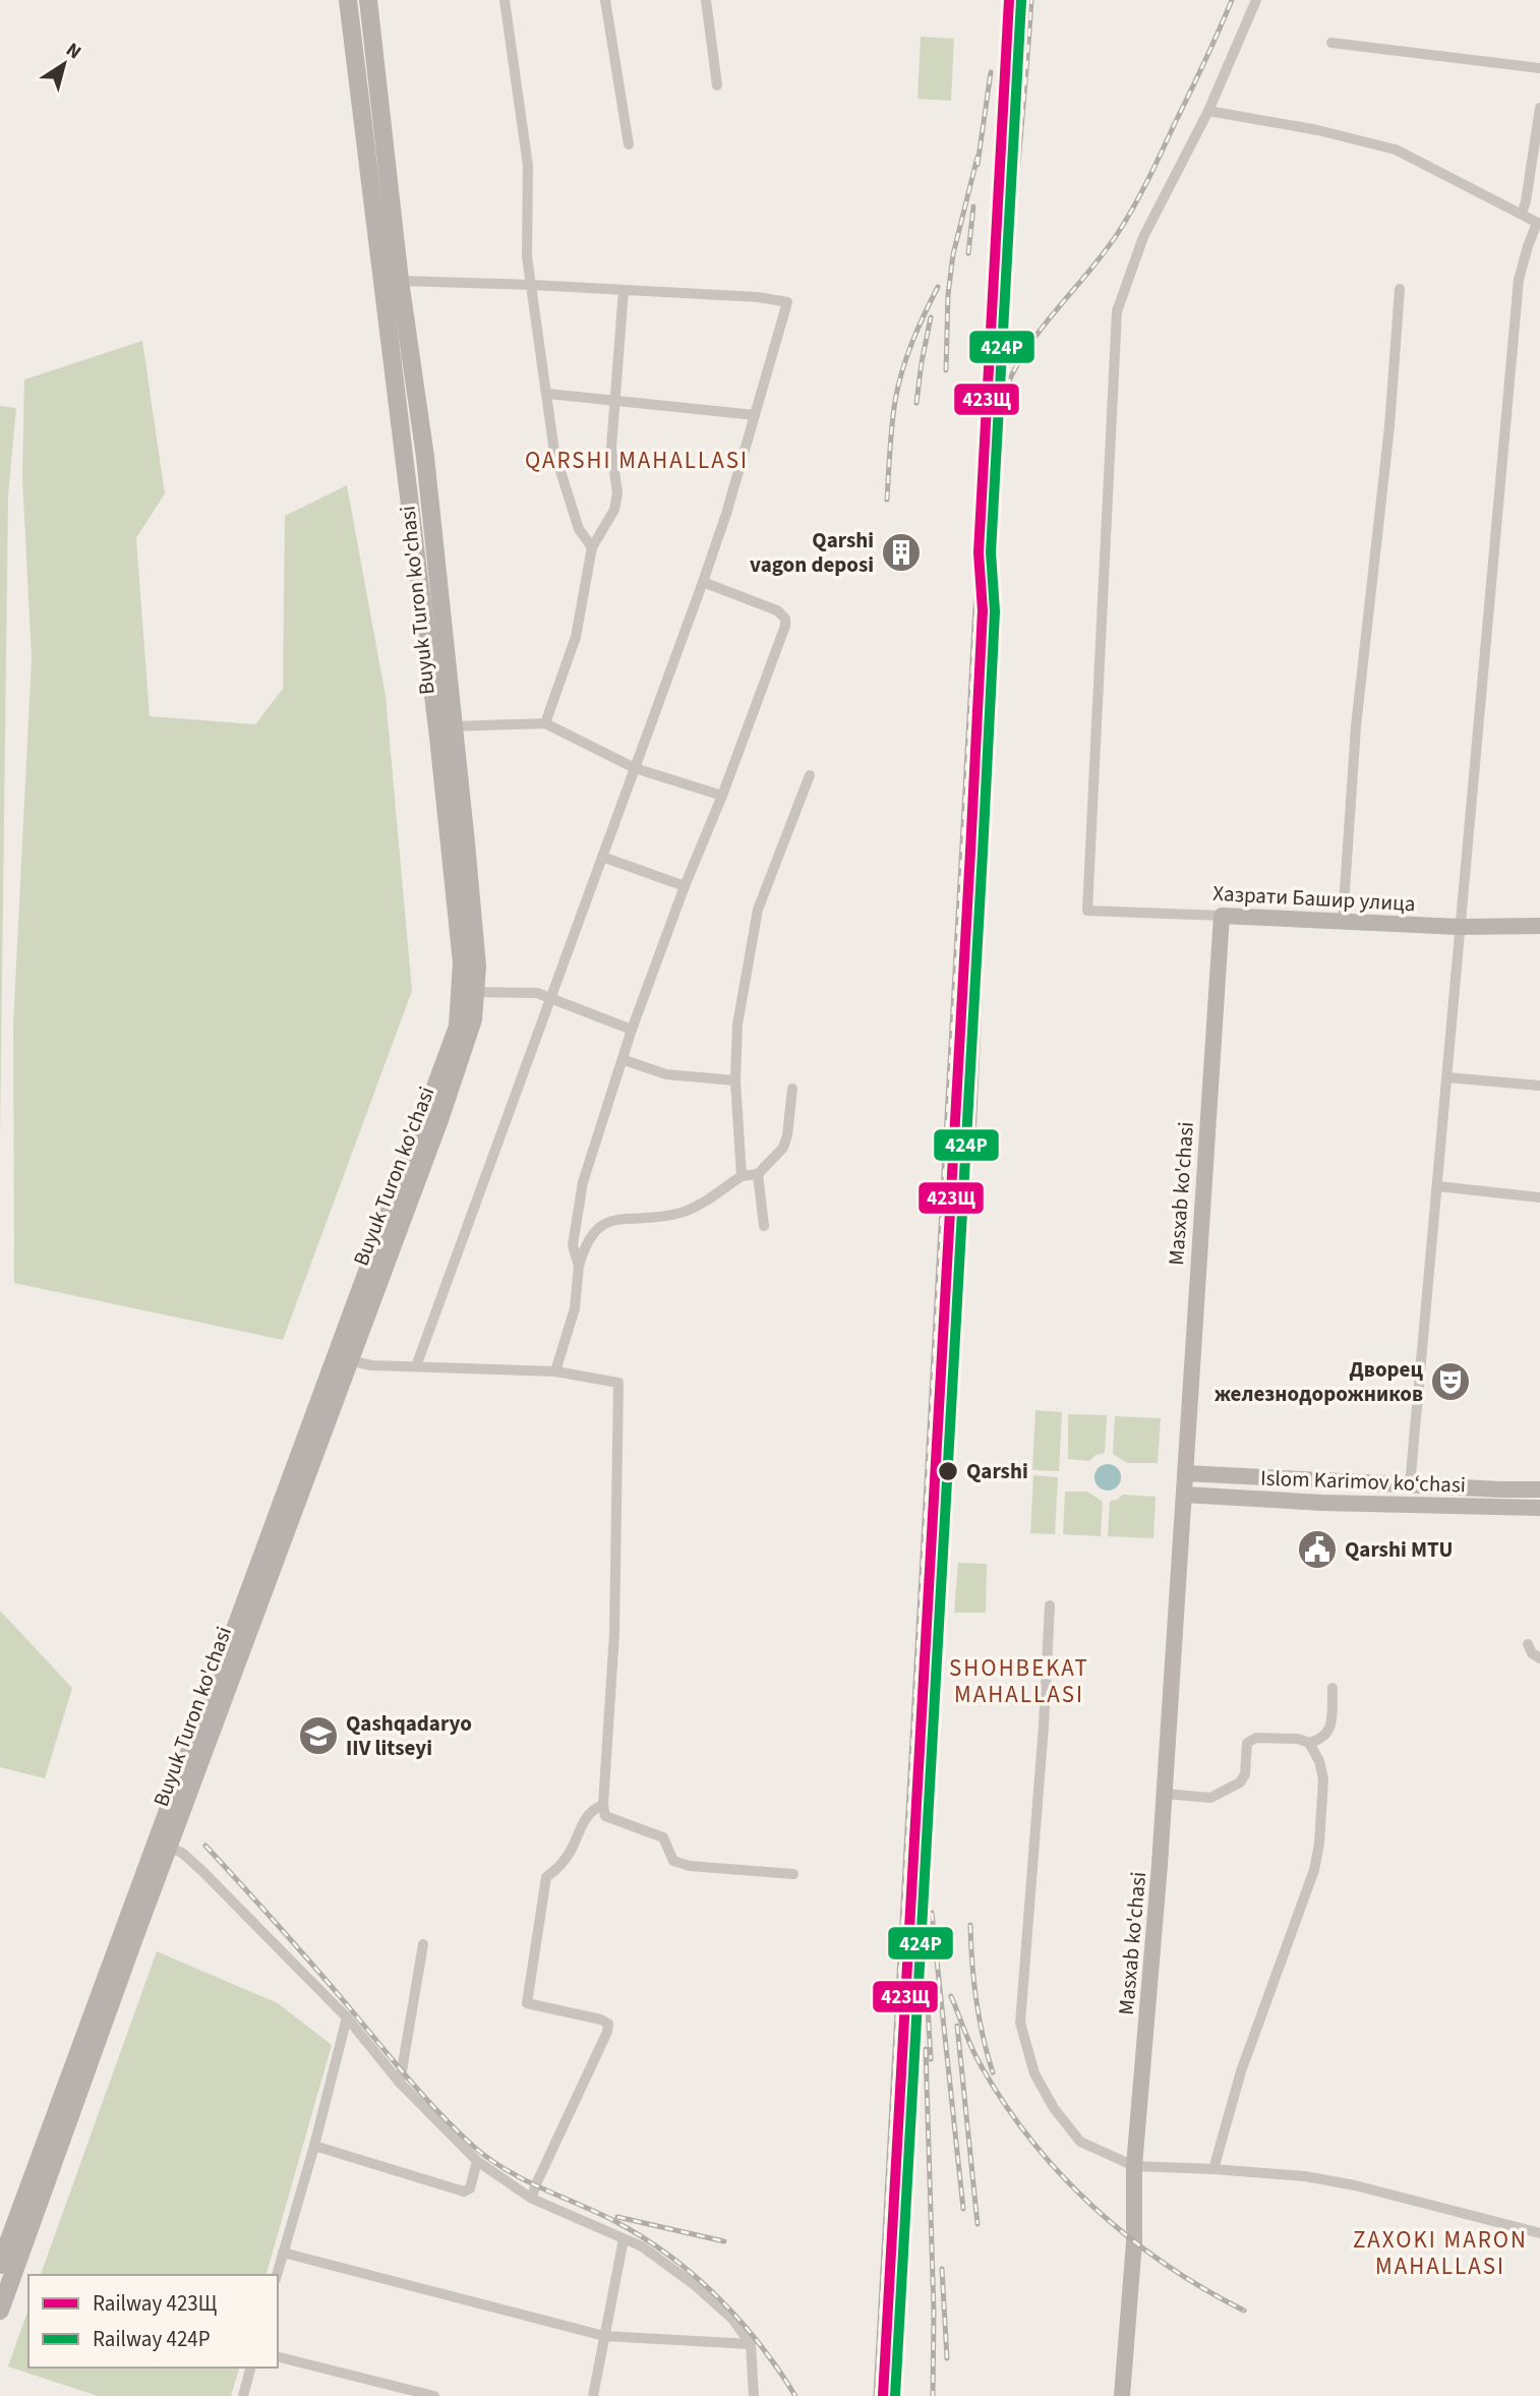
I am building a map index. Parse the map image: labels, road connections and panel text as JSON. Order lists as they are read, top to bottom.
{
  "streets": {
    "main road": [
      "Buyuk Turon ko'chasi",
      "Хазрати Башир улица",
      "Masxab ko'chasi",
      "Islom Karimov ko‘chasi"
    ]
  },
  "crossings": [
    ["Хазрати Башир улица", "Masxab ko'chasi"],
    ["Masxab ko'chasi", "Islom Karimov ko‘chasi"]
  ],
  "districts": ["QARSHI MAHALLASI", "SHOHBEKAT MAHALLASI", "ZAXOKI MARON MAHALLASI"],
  "places": {
    "building": ["Qarshi vagon deposi"],
    "theatre": ["Дворец железнодорожников"],
    "other": ["Qarshi"],
    "public building": ["Qarshi MTU"],
    "school or university": ["Qashqadaryo IIV litseyi"]
  },
  "lines": ["rail line 423Щ", "rail line 424Р"],
  "legend": ["Railway 423Щ", "Railway 424Р"],
  "north": "top right"
}
